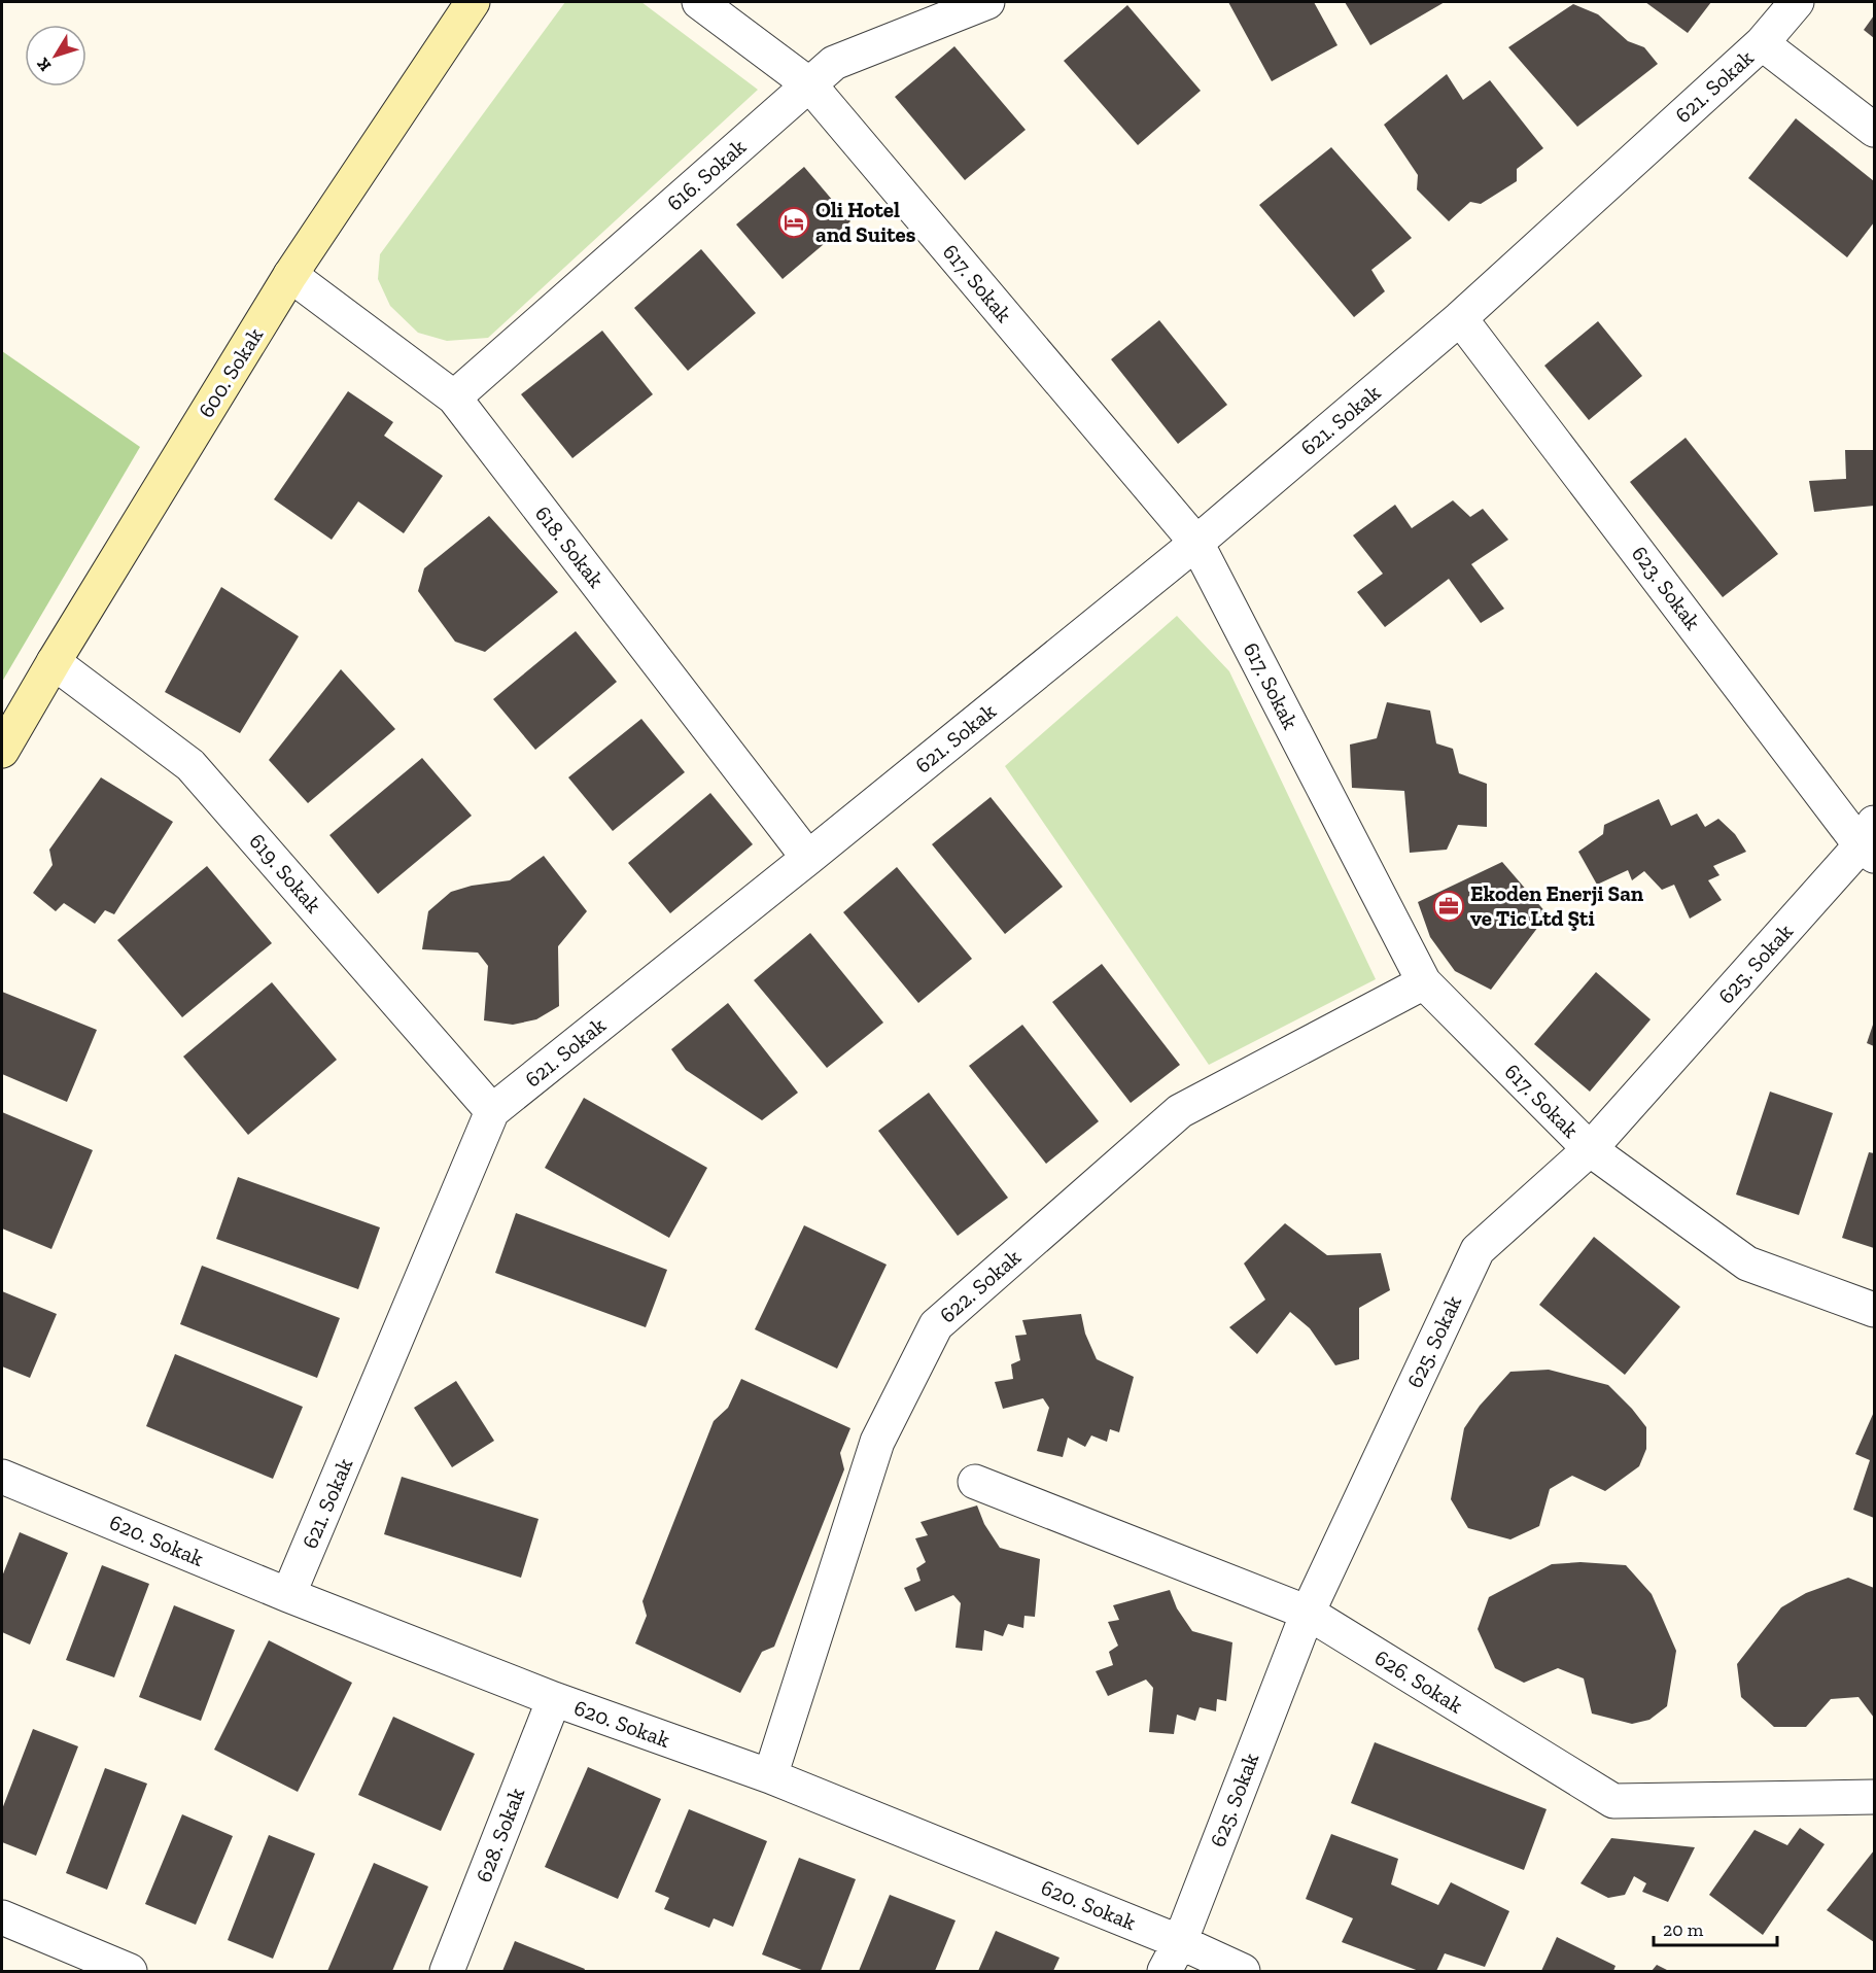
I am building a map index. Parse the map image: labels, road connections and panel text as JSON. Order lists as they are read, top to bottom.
{
  "streets": {
    "street": [
      "621. Sokak",
      "616. Sokak",
      "617. Sokak",
      "600. Sokak",
      "618. Sokak",
      "623. Sokak",
      "619. Sokak",
      "625. Sokak",
      "622. Sokak",
      "620. Sokak",
      "626. Sokak",
      "628. Sokak"
    ]
  },
  "crossings": [
    ["621. Sokak", "617. Sokak"],
    ["621. Sokak", "618. Sokak"],
    ["621. Sokak", "623. Sokak"],
    ["621. Sokak", "619. Sokak"],
    ["621. Sokak", "620. Sokak"],
    ["616. Sokak", "617. Sokak"],
    ["616. Sokak", "618. Sokak"],
    ["617. Sokak", "625. Sokak"],
    ["617. Sokak", "622. Sokak"],
    ["600. Sokak", "618. Sokak"],
    ["600. Sokak", "619. Sokak"],
    ["623. Sokak", "625. Sokak"],
    ["625. Sokak", "620. Sokak"],
    ["625. Sokak", "626. Sokak"],
    ["622. Sokak", "620. Sokak"],
    ["620. Sokak", "628. Sokak"]
  ],
  "places": {
    "hotel": ["Oli Hotel and Suites"],
    "office": ["Ekoden Enerji San ve Tic Ltd Şti"]
  },
  "scale_bar": "20 m",
  "north": "bottom left"
}
